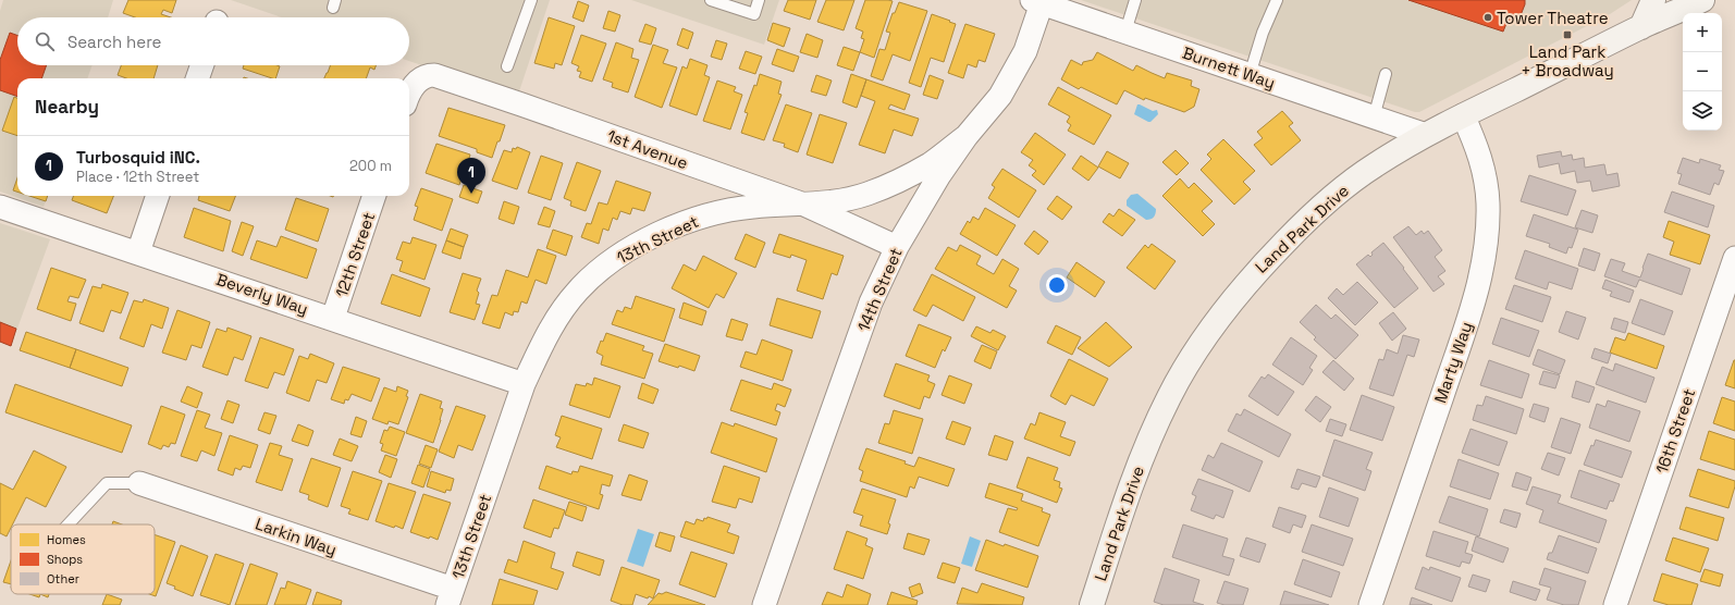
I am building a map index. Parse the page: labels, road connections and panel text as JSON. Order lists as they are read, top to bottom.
{
  "streets": {
    "main road": ["Land Park Drive"],
    "street": [
      "Burnett Way",
      "1st Avenue",
      "13th Street",
      "12th Street",
      "14th Street",
      "Beverly Way",
      "Marty Way",
      "16th Street",
      "Larkin Way"
    ]
  },
  "crossings": [
    ["Burnett Way", "Land Park Drive"],
    ["Burnett Way", "14th Street"],
    ["1st Avenue", "13th Street"],
    ["1st Avenue", "14th Street"],
    ["Land Park Drive", "Marty Way"],
    ["13th Street", "14th Street"],
    ["13th Street", "Beverly Way"],
    ["13th Street", "Larkin Way"],
    ["12th Street", "Beverly Way"]
  ],
  "places": {
    "other": ["Tower Theatre"],
    "transit": ["Land Park + Broadway"]
  },
  "legend": ["Homes", "Shops", "Other"],
  "page": {
    "map_buttons": ["+", "−"],
    "search": "Search here",
    "heading": "Nearby",
    "list": [
      {
        "mark": "1",
        "name": "Turbosquid iNC.",
        "note": "Place · 12th Street",
        "value": "200 m"
      }
    ],
    "pins": "1"
  }
}
